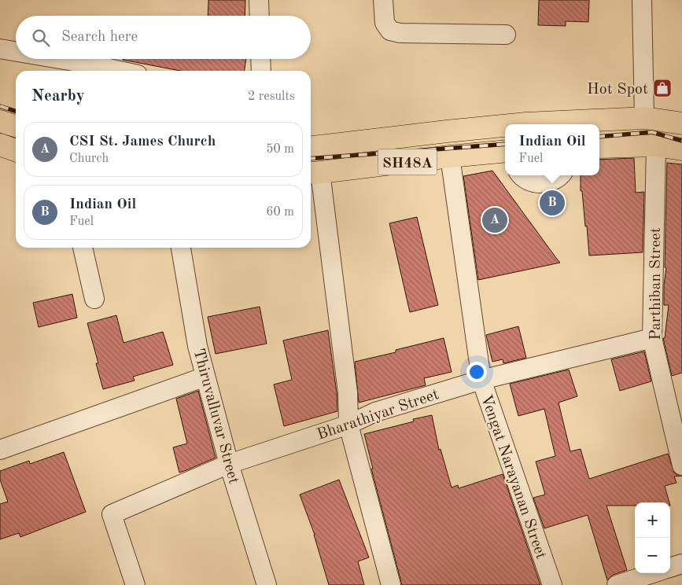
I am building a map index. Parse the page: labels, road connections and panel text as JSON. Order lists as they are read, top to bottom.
{
  "streets": {
    "main road": ["SH48A"],
    "street": [
      "Parthiban Street",
      "Bharathiyar Street",
      "Thiruvalluvar Street",
      "Vengat Narayanan Street"
    ]
  },
  "crossings": [
    ["SH48A", "Vengat Narayanan Street"],
    ["Parthiban Street", "Bharathiyar Street"],
    ["Bharathiyar Street", "Thiruvalluvar Street"],
    ["Bharathiyar Street", "Vengat Narayanan Street"]
  ],
  "places": {
    "shop": ["Hot Spot"]
  },
  "page": {
    "search": "Search here",
    "heading": ["Nearby", "2 results"],
    "list": [
      {
        "mark": "A",
        "name": "CSI St. James Church",
        "note": "Church",
        "value": "50 m"
      },
      {
        "mark": "B",
        "name": "Indian Oil",
        "note": "Fuel",
        "value": "60 m"
      }
    ],
    "popup": ["Indian Oil", "Fuel"],
    "pins": ["B", "A"],
    "map_buttons": ["+", "−"]
  }
}
